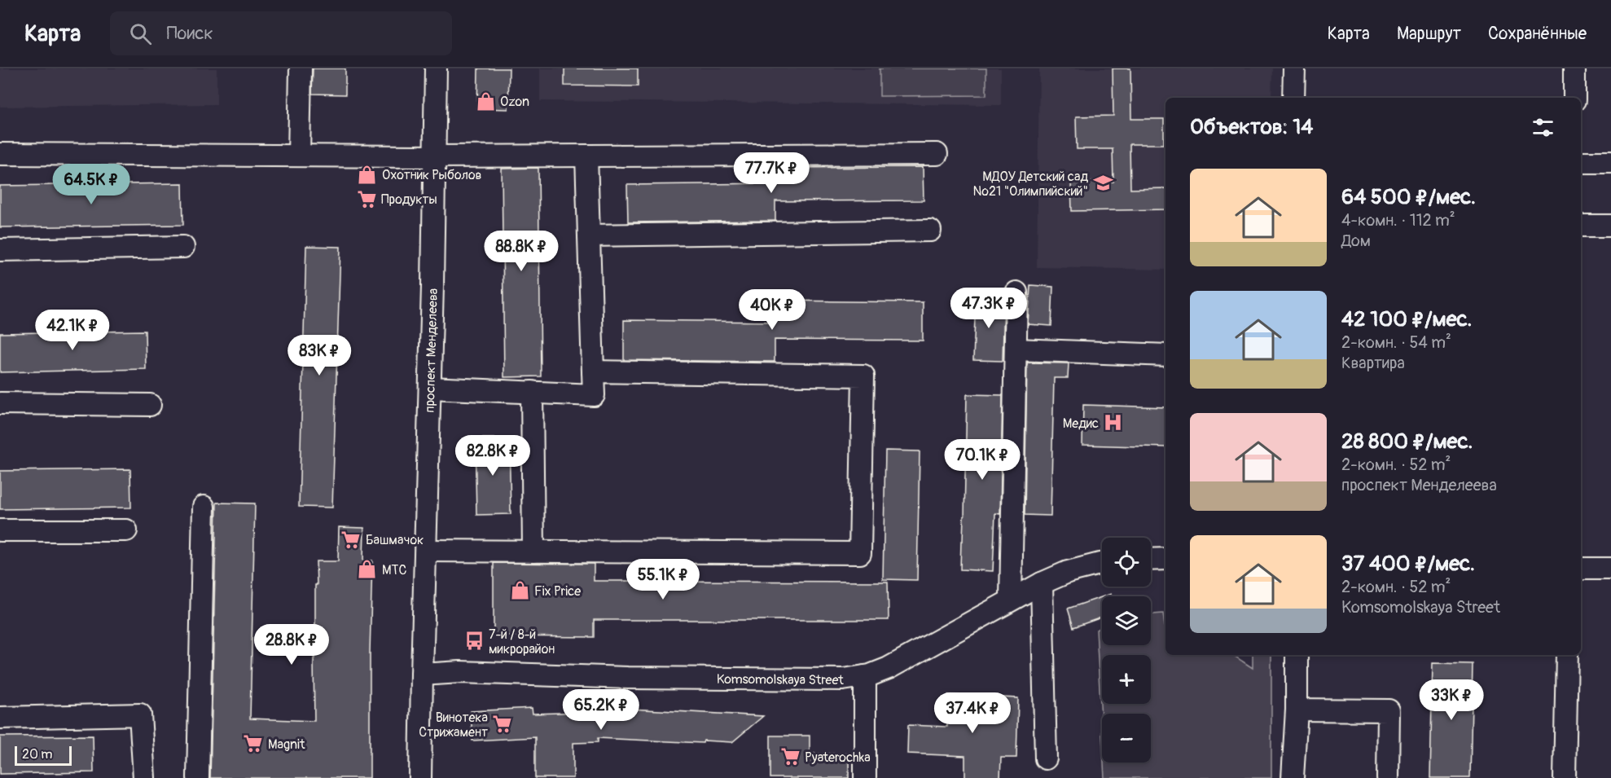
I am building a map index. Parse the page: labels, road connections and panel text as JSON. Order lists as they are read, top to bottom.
{
  "streets": {
    "street": ["проспект Менделеева", "Komsomolskaya Street"]
  },
  "crossings": [
    ["проспект Менделеева", "Komsomolskaya Street"]
  ],
  "places": {
    "shop": [
      "Ozon",
      "Охотник Рыболов",
      "МТС",
      "Fix Price"
    ],
    "school or university": ["МДОУ Детский сад №21 \"Олимпийский\""],
    "supermarket": [
      "Продукты",
      "Башмачок",
      "Винотека Стрижамент",
      "Magnit",
      "Pyaterochka"
    ],
    "hospital": ["Медис"],
    "bus stop": ["7-й / 8-й микрорайон"]
  },
  "scale_bar": "20 m",
  "page": {
    "header": "Карта",
    "search": "Поиск",
    "nav": ["Карта", "Маршрут", "Сохранённые"],
    "heading": "Объектов: 14",
    "price": [
      "77.7K ₽",
      "64.5K ₽",
      "88.8K ₽",
      "47.3K ₽",
      "40K ₽",
      "42.1K ₽",
      "83K ₽",
      "82.8K ₽",
      "70.1K ₽",
      "55.1K ₽",
      "28.8K ₽",
      "33K ₽",
      "65.2K ₽",
      "37.4K ₽"
    ],
    "list": [
      {
        "name": "64 500 ₽/мес.",
        "note": "4-комн. · 112 m² · Дом"
      },
      {
        "name": "42 100 ₽/мес.",
        "note": "2-комн. · 54 m² · Квартира"
      },
      {
        "name": "28 800 ₽/мес.",
        "note": "2-комн. · 52 m² · проспект Менделеева"
      },
      {
        "name": "37 400 ₽/мес.",
        "note": "2-комн. · 52 m² · Komsomolskaya Street"
      }
    ],
    "map_buttons": ["+", "−"],
    "scale": "20 m"
  }
}
